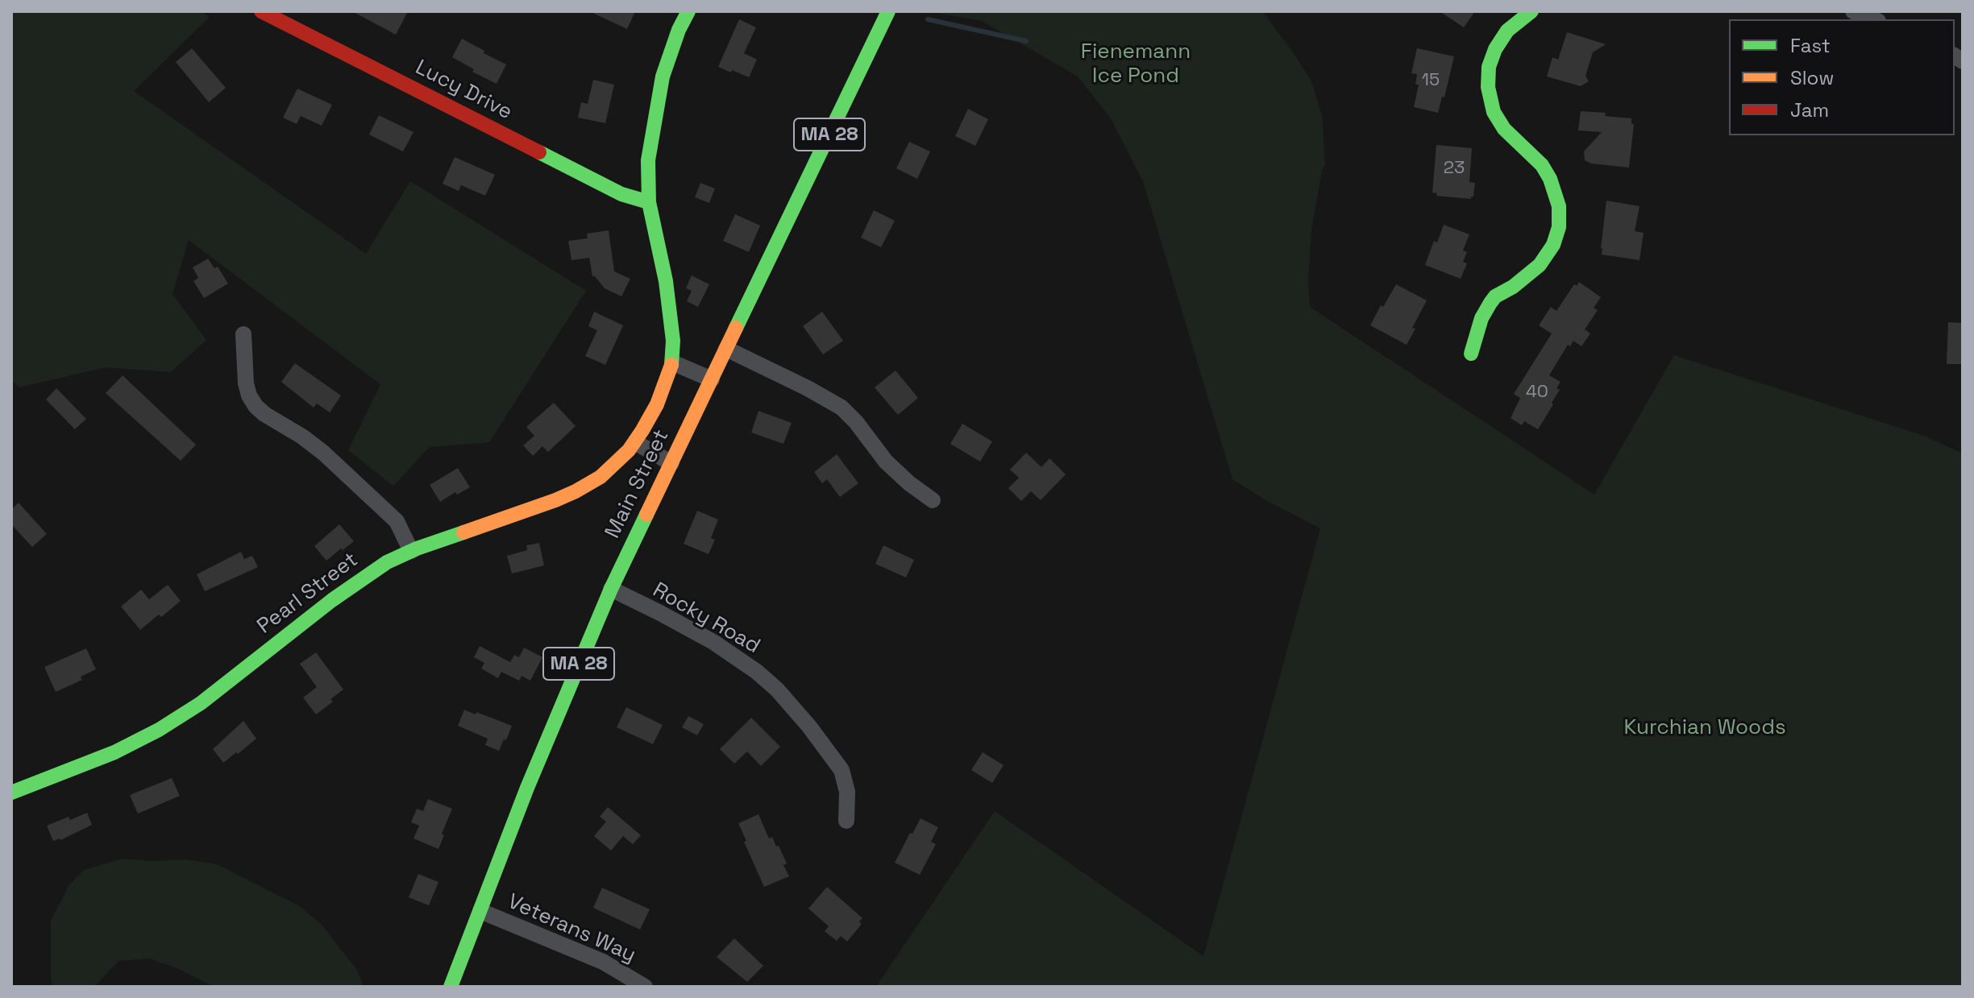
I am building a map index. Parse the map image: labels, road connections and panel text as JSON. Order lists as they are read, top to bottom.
{
  "streets": {
    "street": [
      "Lucy Drive",
      "MA 28",
      "Main Street",
      "Pearl Street",
      "Rocky Road",
      "Veterans Way"
    ]
  },
  "crossings": [
    ["Lucy Drive", "Pearl Street"],
    ["Main Street", "Rocky Road"],
    ["Main Street", "Veterans Way"]
  ],
  "parks": ["Fienemann Ice Pond", "Kurchian Woods"],
  "house_numbers": ["15", "23", "40"],
  "legend": ["Fast", "Slow", "Jam"]
}
